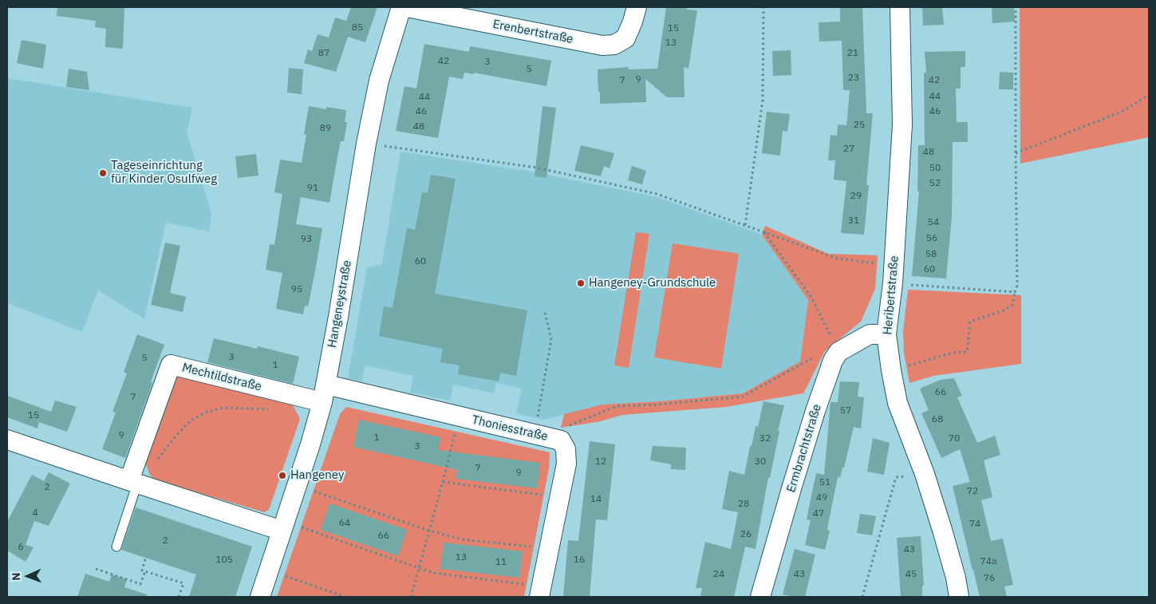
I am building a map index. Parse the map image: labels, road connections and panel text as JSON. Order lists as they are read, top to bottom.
{
  "streets": {
    "street": [
      "Erenbertstraße",
      "Heribertstraße",
      "Hangeneystraße",
      "Mechtildstraße",
      "Thoniesstraße",
      "Ermbrachtstraße"
    ]
  },
  "crossings": [
    ["Hangeneystraße", "Mechtildstraße"],
    ["Hangeneystraße", "Thoniesstraße"],
    ["Mechtildstraße", "Thoniesstraße"]
  ],
  "places": ["Tageseinrichtung für Kinder Osulfweg", "Hangeney-Grundschule", "Hangeney"],
  "house_numbers": [
    "85",
    "15",
    "13",
    "87",
    "21",
    "42",
    "3",
    "5",
    "23",
    "9",
    "7",
    "42",
    "44",
    "44",
    "46",
    "46",
    "25",
    "48",
    "89",
    "27",
    "48",
    "50",
    "52",
    "91",
    "29",
    "31",
    "54",
    "56",
    "93",
    "58",
    "60",
    "60",
    "95",
    "3",
    "5",
    "1",
    "66",
    "7",
    "57",
    "15",
    "68",
    "9",
    "1",
    "32",
    "70",
    "3",
    "12",
    "30",
    "7",
    "9",
    "51",
    "2",
    "72",
    "49",
    "14",
    "28",
    "4",
    "47",
    "64",
    "74",
    "26",
    "66",
    "2",
    "6",
    "43",
    "13",
    "105",
    "16",
    "74a",
    "11",
    "24",
    "43",
    "45",
    "76"
  ],
  "north": "left"
}
